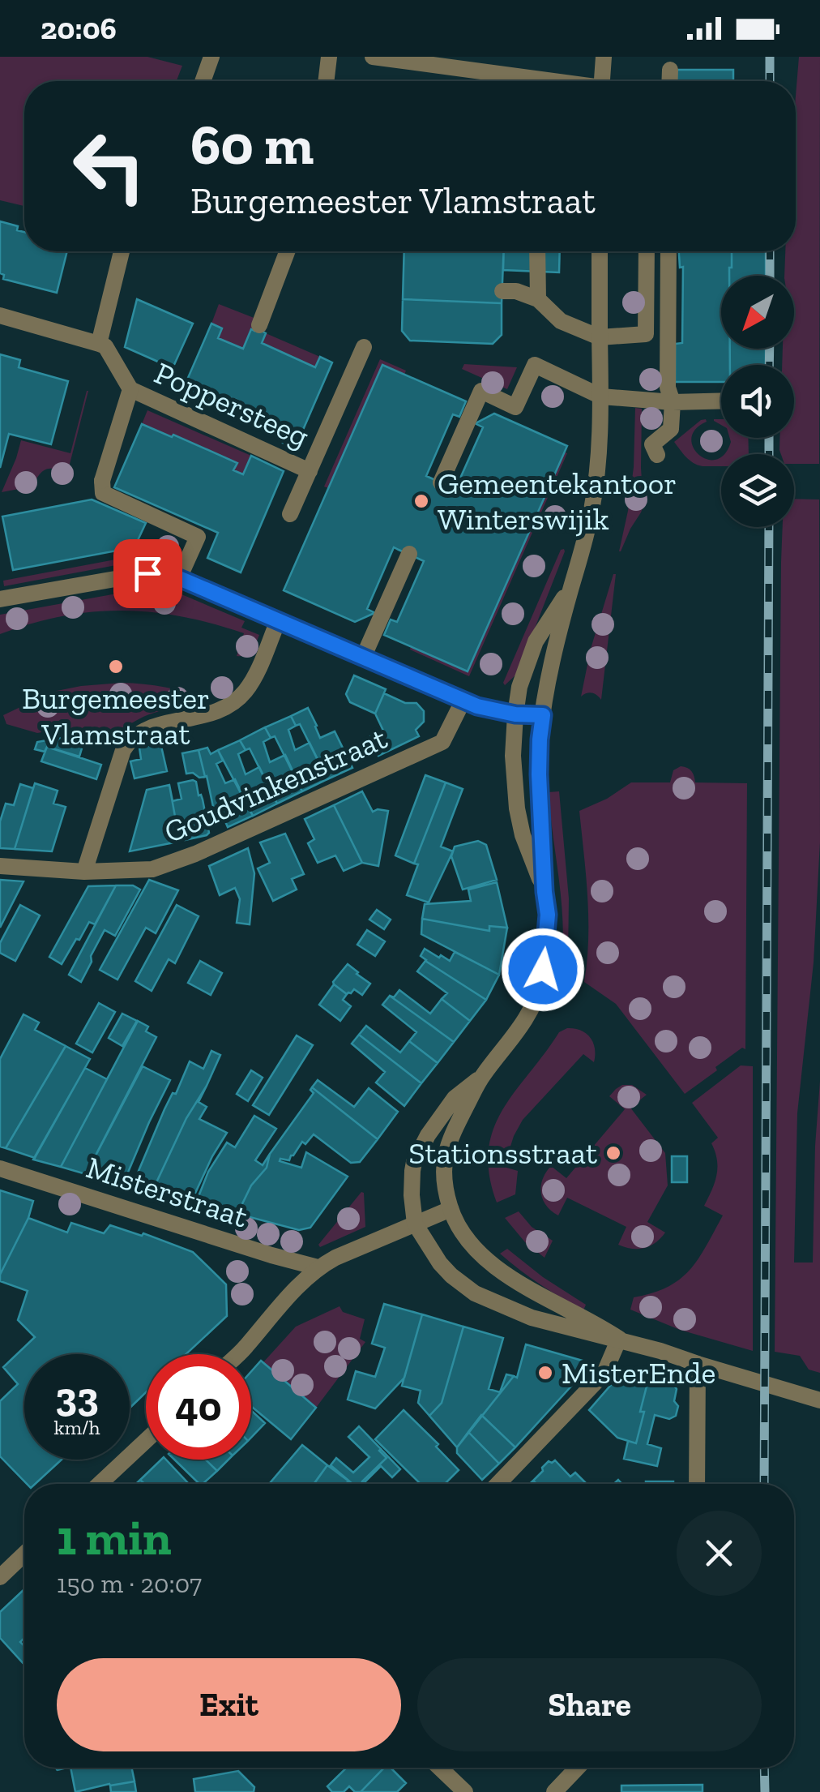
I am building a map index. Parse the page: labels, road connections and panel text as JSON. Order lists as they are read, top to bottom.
{
  "streets": {
    "street": ["Poppersteeg", "Goudvinkenstraat", "Misterstraat"]
  },
  "places": [
    "Gemeentekantoor Winterswijik",
    "Burgemeester Vlamstraat",
    "Stationsstraat",
    "MisterEnde"
  ],
  "north": "bottom left",
  "page": {
    "status": "20:06",
    "turn": ["60 m", "Burgemeester Vlamstraat"],
    "speed": "33 km/h",
    "limit": "40",
    "heading": ["1 min", "150 m · 20:07"],
    "buttons": ["Exit", "Share"]
  }
}
